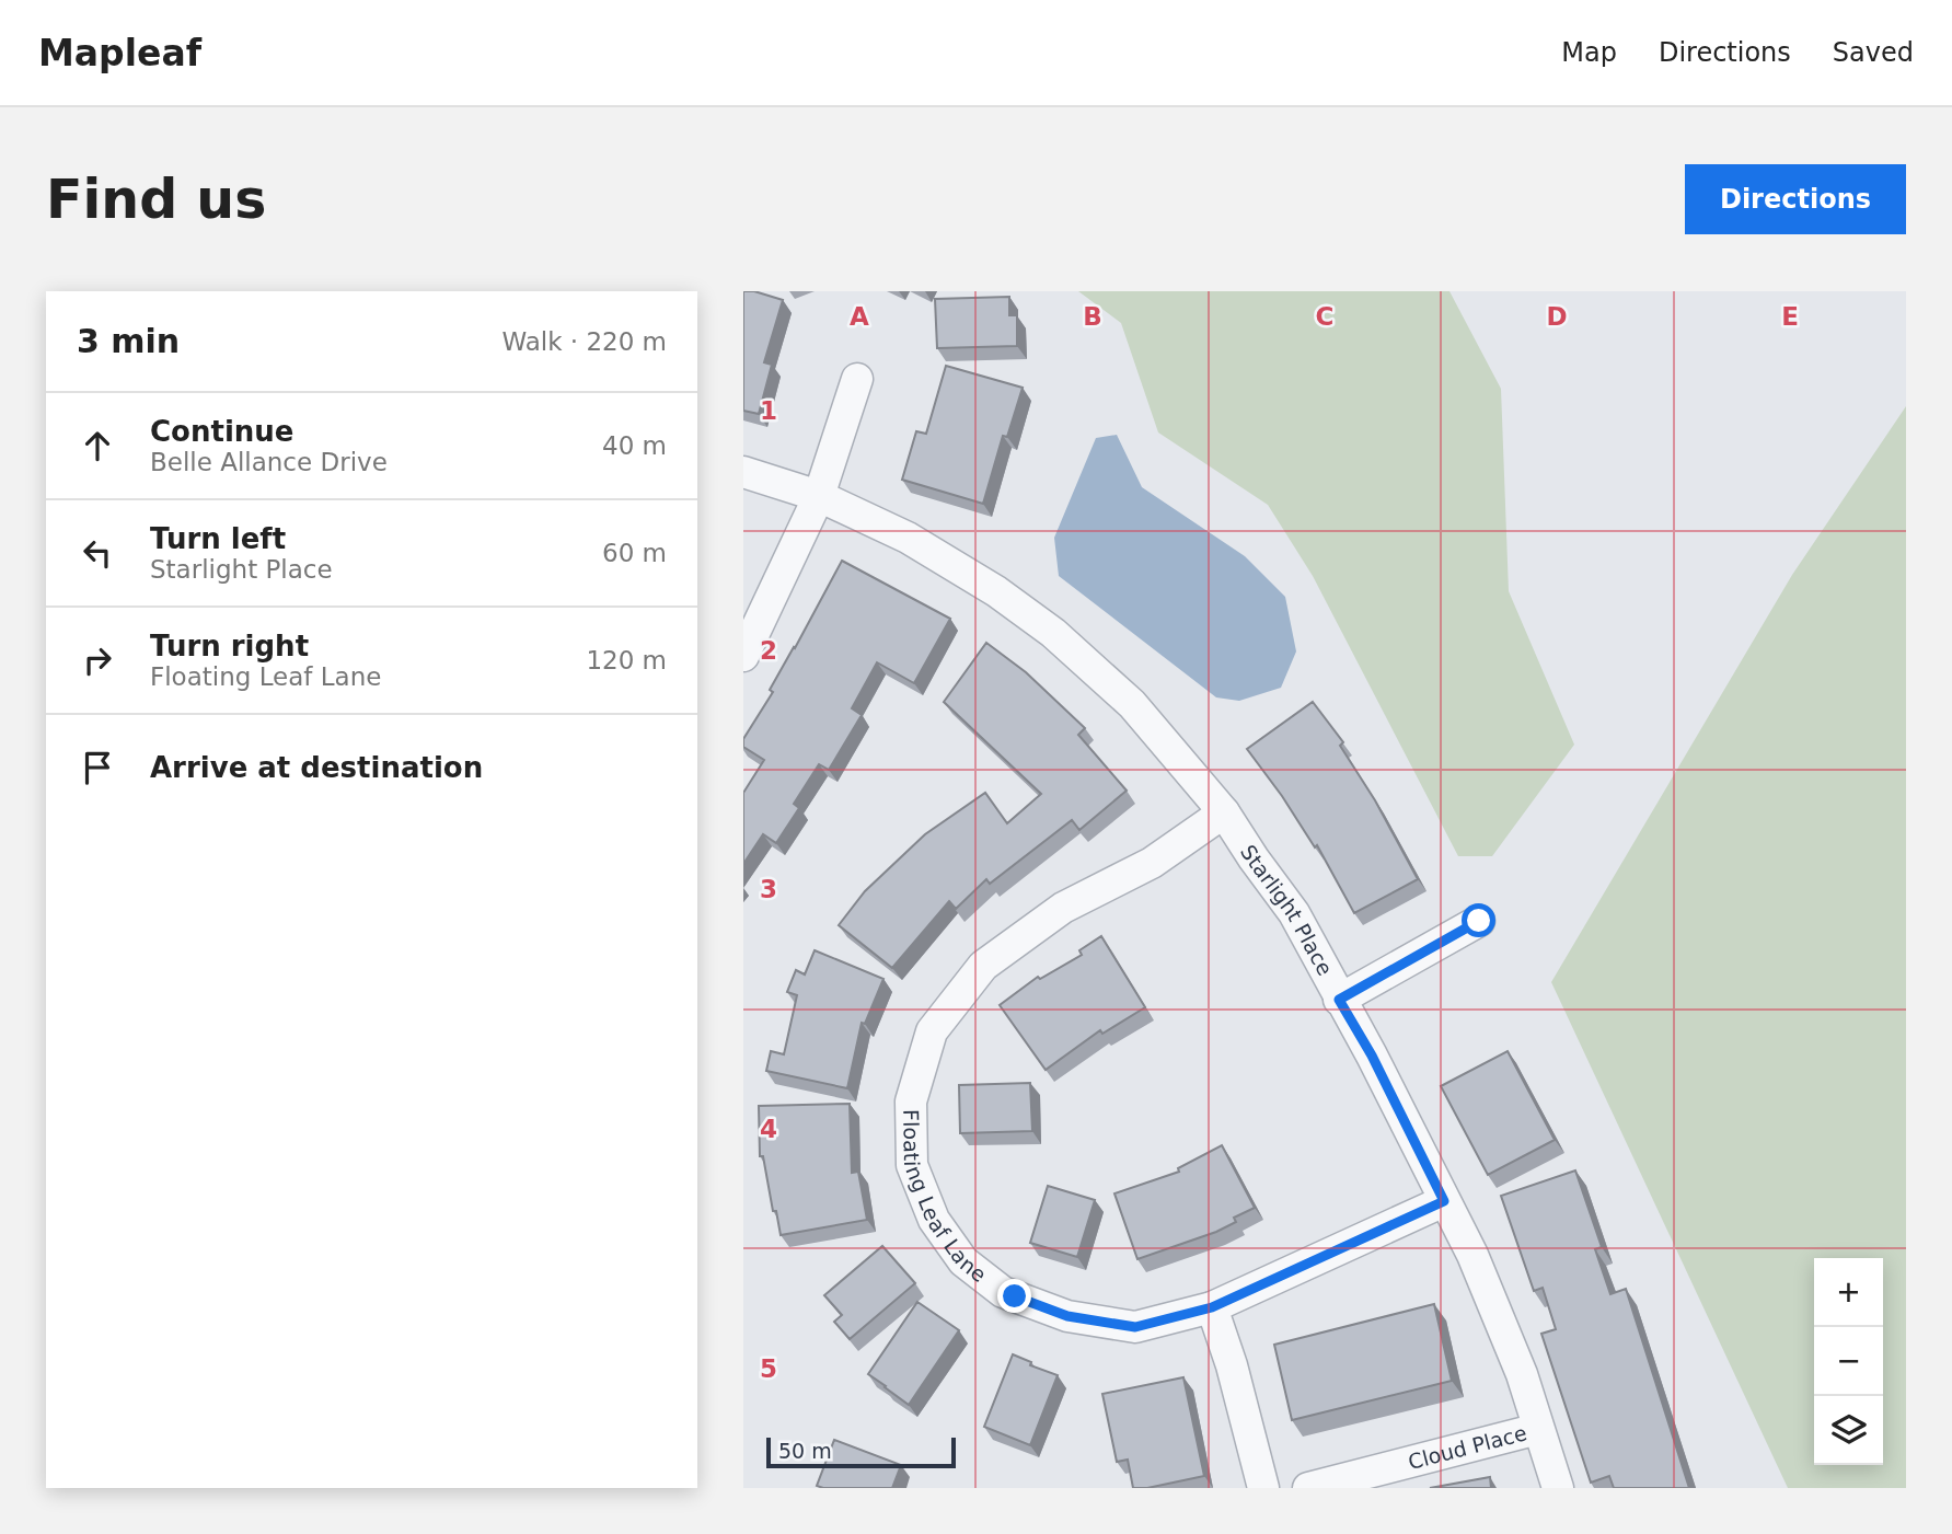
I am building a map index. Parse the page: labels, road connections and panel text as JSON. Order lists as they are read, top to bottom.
{
  "streets": {
    "street": ["Starlight Place", "Floating Leaf Lane", "Cloud Place"]
  },
  "crossings": [
    ["Starlight Place", "Floating Leaf Lane"],
    ["Starlight Place", "Cloud Place"]
  ],
  "scale_bar": "50 m",
  "page": {
    "header": "Mapleaf",
    "nav": ["Map", "Directions", "Saved"],
    "buttons": "Directions",
    "title": "Find us",
    "heading": ["3 min", "Walk · 220 m"],
    "list": [
      ["Continue", "Belle Allance Drive", "40 m"],
      ["Turn left", "Starlight Place", "60 m"],
      ["Turn right", "Floating Leaf Lane", "120 m"],
      "Arrive at destination"
    ],
    "map_buttons": ["+", "−"],
    "scale": "50 m"
  },
  "grid": {
    "columns": [
      "A",
      "B",
      "C",
      "D",
      "E"
    ],
    "rows": [
      "1",
      "2",
      "3",
      "4",
      "5"
    ]
  }
}
